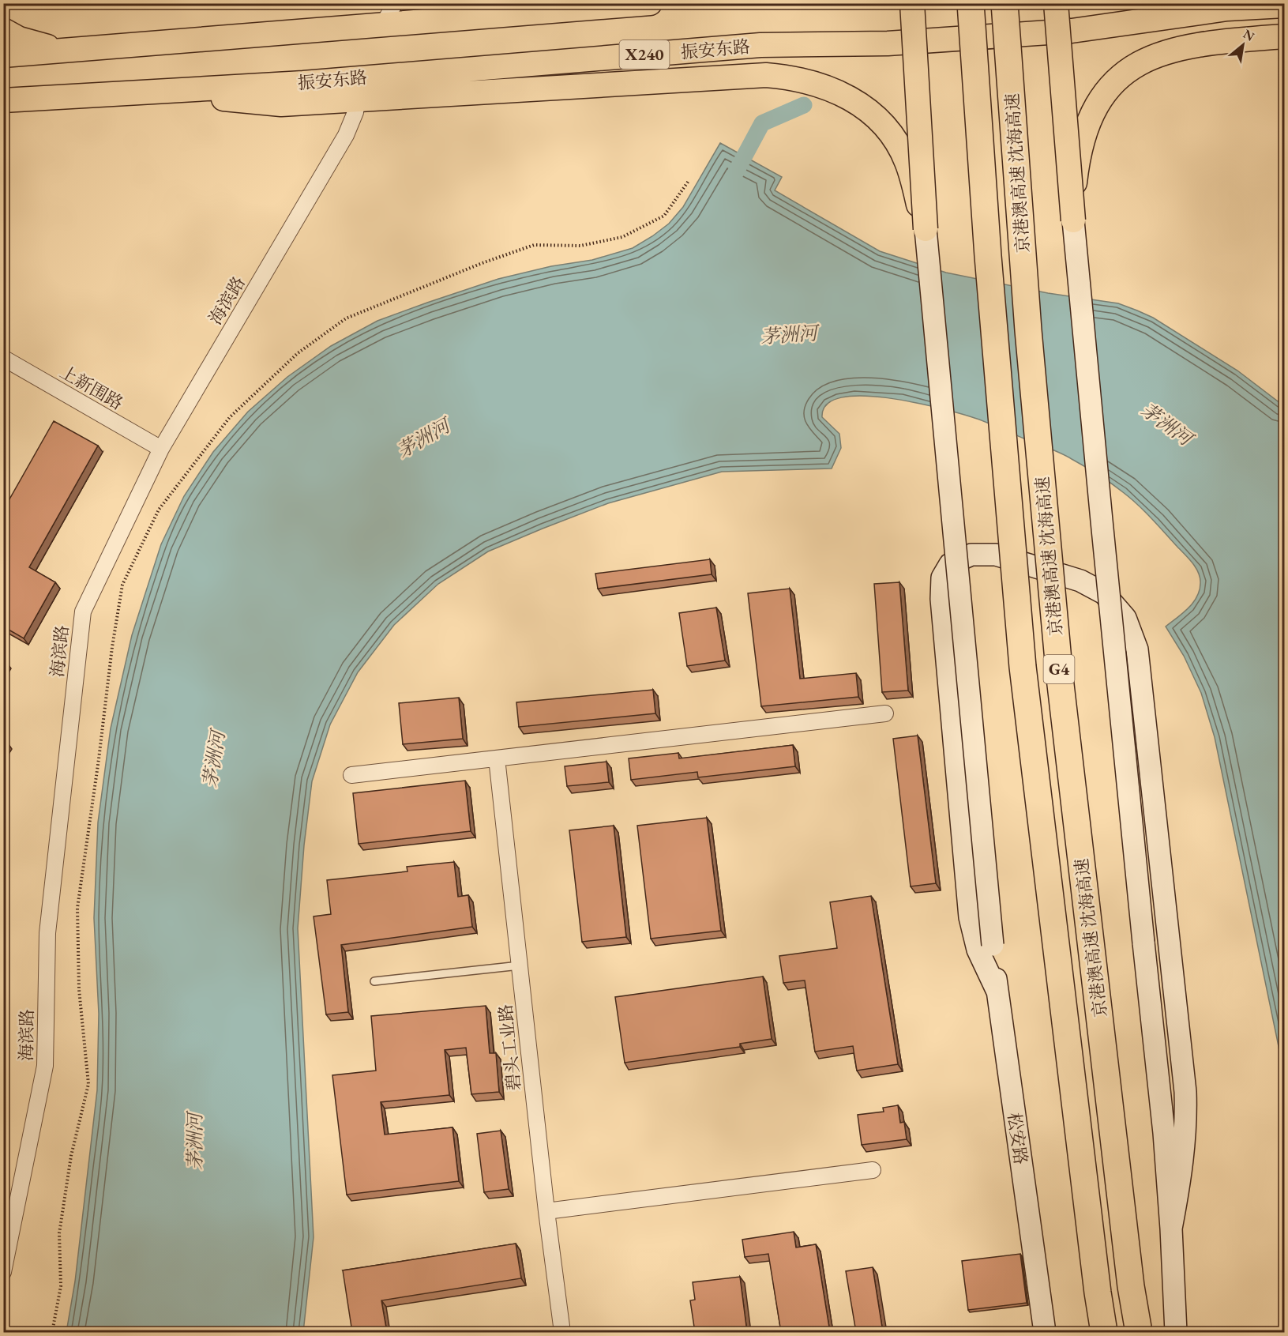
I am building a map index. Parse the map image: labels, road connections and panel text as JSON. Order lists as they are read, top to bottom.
{
  "streets": {
    "highway": ["京港澳高速 沈海高速", "G4"],
    "main road": ["振安东路", "X240", "松安路"],
    "street": ["海滨路", "上新围路", "碧头工业路"]
  },
  "crossings": [
    ["海滨路", "上新围路"]
  ],
  "water": ["茅洲河"],
  "north": "top right"
}
